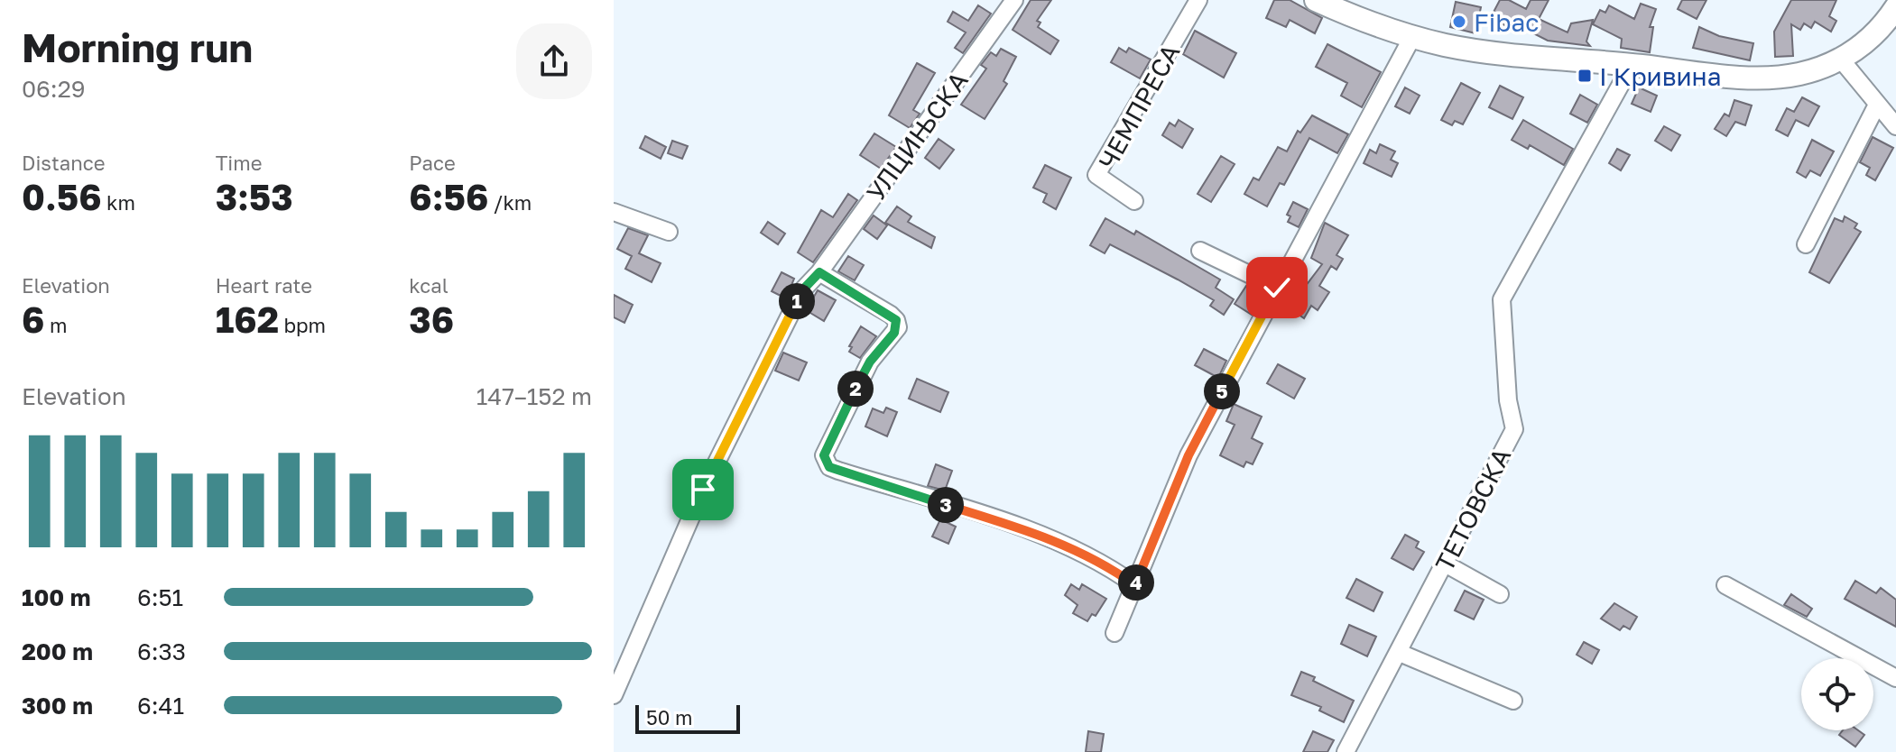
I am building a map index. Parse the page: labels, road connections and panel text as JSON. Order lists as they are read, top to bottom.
{
  "streets": {
    "street": ["ЧЕМПРЕСА", "УЛЦИЊСКА", "ТЕТОВСКА"]
  },
  "places": {
    "other": ["Fibac"],
    "transit": ["I Кривина"]
  },
  "scale_bar": "50 m",
  "page": {
    "heading": ["Morning run", "06:29"],
    "stats": [
      ["Distance", "0.56 km"],
      ["Time", "3:53"],
      ["Pace", "6:56 /km"],
      ["Elevation", "6 m"],
      ["Heart rate", "162 bpm"],
      ["kcal", "36"]
    ],
    "pins": [
      "1",
      "2",
      "5",
      "3",
      "4"
    ],
    "chart": ["Elevation", "147–152 m"],
    "list": [
      {
        "name": "100 m",
        "note": "6:51"
      },
      {
        "name": "200 m",
        "note": "6:33"
      },
      {
        "name": "300 m",
        "note": "6:41"
      }
    ],
    "scale": "50 m"
  }
}
